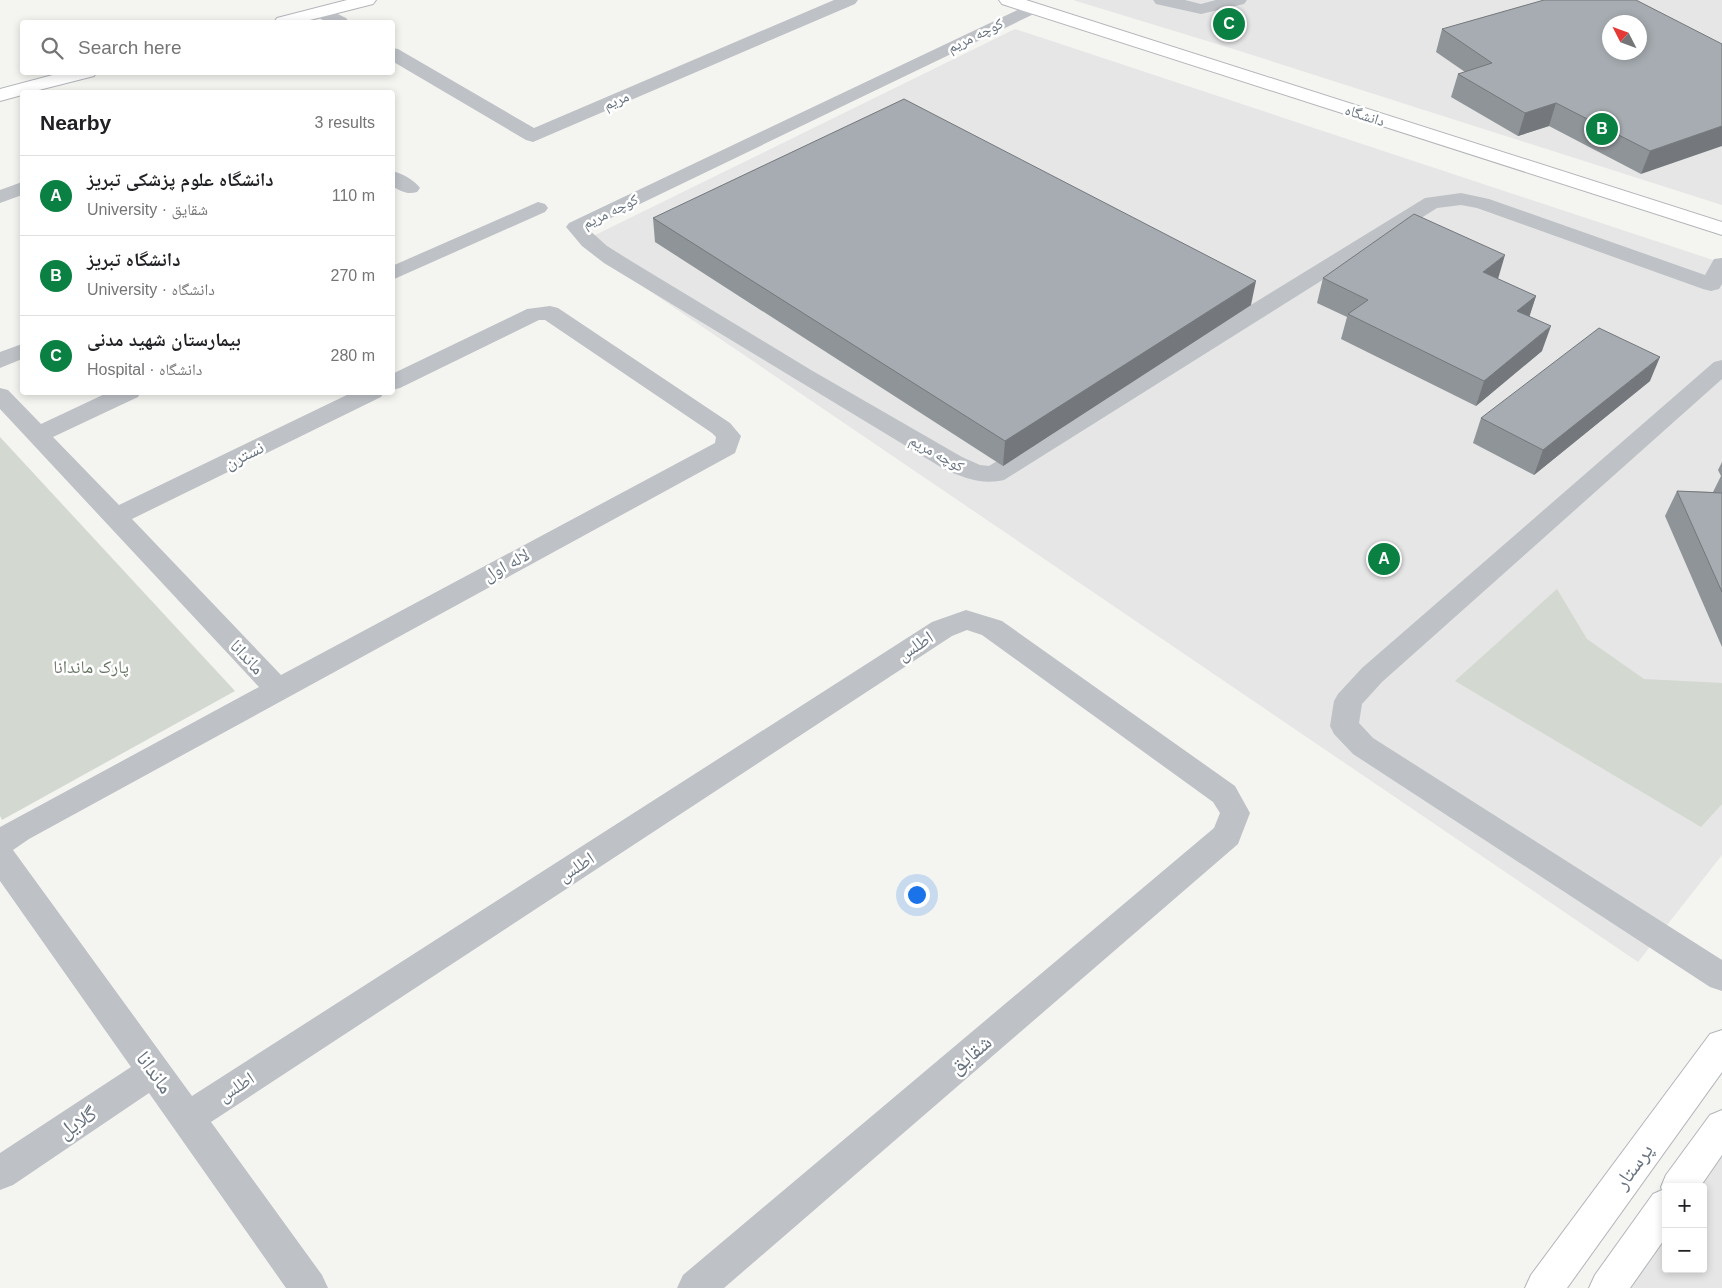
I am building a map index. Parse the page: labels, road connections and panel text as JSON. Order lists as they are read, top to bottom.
{
  "streets": {
    "main road": ["دانشگاه", "پرستار"],
    "street": [
      "کوچه مریم",
      "مریم",
      "نسترن",
      "لاله اول",
      "اطلس",
      "ماندانا",
      "شقایق",
      "گلایل"
    ]
  },
  "crossings": [
    ["کوچه مریم", "دانشگاه"],
    ["نسترن", "ماندانا"],
    ["لاله اول", "ماندانا"],
    ["اطلس", "ماندانا"],
    ["اطلس", "شقایق"],
    ["ماندانا", "گلایل"]
  ],
  "parks": ["پارک ماندانا"],
  "north": "top left",
  "page": {
    "pins": ["C", "B", "A"],
    "search": "Search here",
    "heading": ["Nearby", "3 results"],
    "list": [
      {
        "mark": "A",
        "name": "دانشگاه علوم پزشکی تبریز",
        "note": "University · شقایق",
        "value": "110 m"
      },
      {
        "mark": "B",
        "name": "دانشگاه تبریز",
        "note": "University · دانشگاه",
        "value": "270 m"
      },
      {
        "mark": "C",
        "name": "بیمارستان شهید مدنی",
        "note": "Hospital · دانشگاه",
        "value": "280 m"
      }
    ],
    "map_buttons": ["+", "−"]
  }
}
